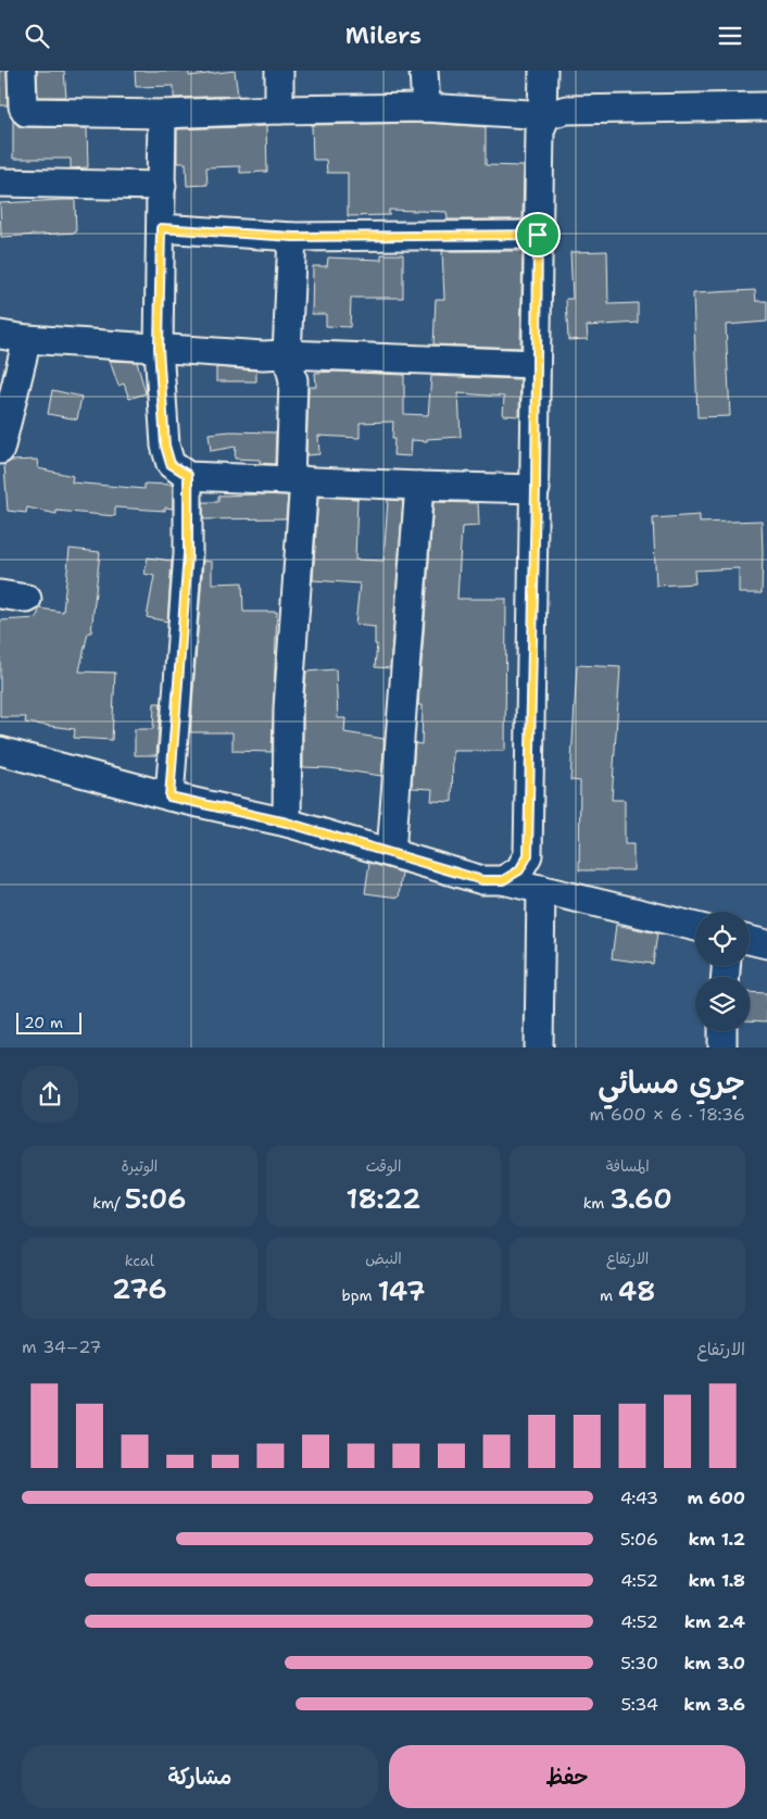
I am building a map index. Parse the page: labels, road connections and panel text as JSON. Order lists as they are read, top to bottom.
{
  "scale_bar": "20 m",
  "page": {
    "header": "Milers",
    "scale": "20 m",
    "heading": ["جري مسائي", "18:36 · 6 × 600 m"],
    "stats": [
      ["المسافة", "3.60 km"],
      ["الوقت", "18:22"],
      ["الوتيرة", "5:06 /km"],
      ["الارتفاع", "48 m"],
      ["النبض", "147 bpm"],
      ["kcal", "276"]
    ],
    "chart": ["الارتفاع", "27–34 m"],
    "list": [
      {
        "name": "600 m",
        "note": "4:43"
      },
      {
        "name": "1.2 km",
        "note": "5:06"
      },
      {
        "name": "1.8 km",
        "note": "4:52"
      },
      {
        "name": "2.4 km",
        "note": "4:52"
      },
      {
        "name": "3.0 km",
        "note": "5:30"
      },
      {
        "name": "3.6 km",
        "note": "5:34"
      }
    ],
    "buttons": ["حفظ", "مشاركة"]
  }
}
